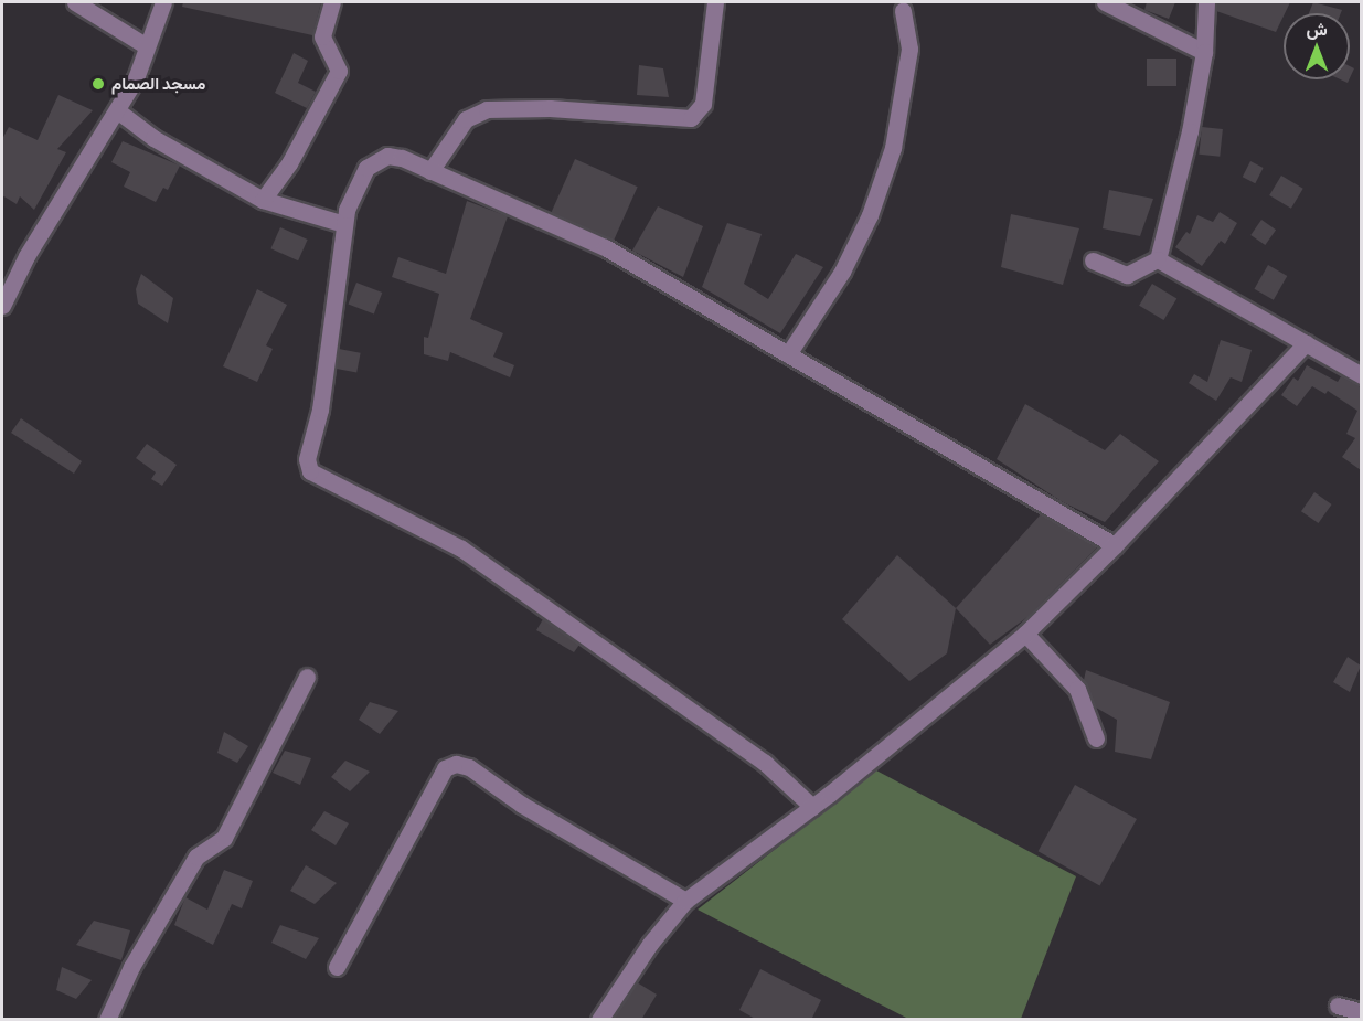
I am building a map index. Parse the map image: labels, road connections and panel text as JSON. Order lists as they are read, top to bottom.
{
  "places": ["مسجد الصمام"],
  "north": "top"
}
